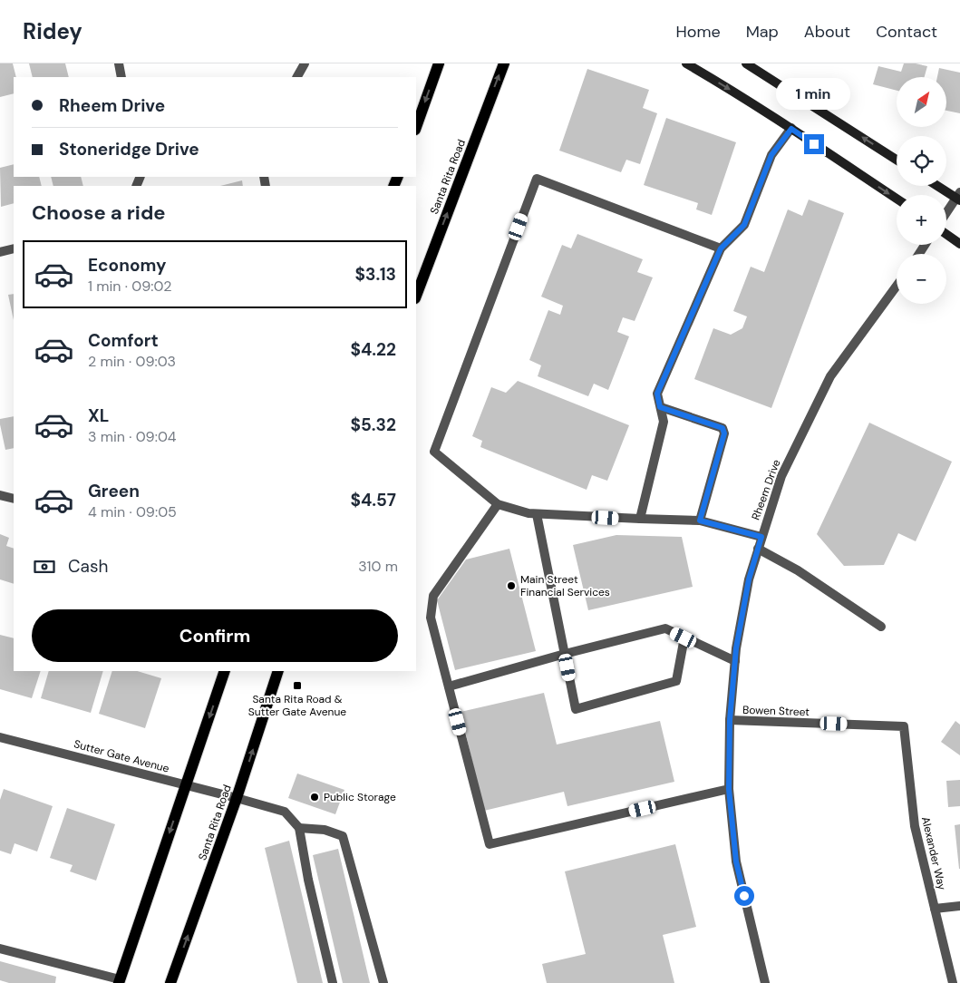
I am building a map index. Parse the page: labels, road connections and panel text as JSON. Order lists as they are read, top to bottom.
{
  "streets": {
    "main road": ["Santa Rita Road"],
    "street": [
      "Rheem Drive",
      "Bowen Street",
      "Sutter Gate Avenue",
      "Alexander Way"
    ]
  },
  "crossings": [
    ["Santa Rita Road", "Sutter Gate Avenue"],
    ["Rheem Drive", "Bowen Street"],
    ["Bowen Street", "Alexander Way"]
  ],
  "places": {
    "other": ["Main Street Financial Services", "Public Storage"],
    "transit": ["Santa Rita Road & Sutter Gate Avenue"]
  },
  "north": "top right",
  "page": {
    "header": "Ridey",
    "nav": [
      "Home",
      "Map",
      "About",
      "Contact"
    ],
    "map_buttons": ["+", "−"],
    "banner": ["Rheem Drive", "Stoneridge Drive"],
    "bubble": "1 min",
    "heading": "Choose a ride",
    "list": [
      {
        "name": "Economy",
        "note": "1 min · 09:02",
        "value": "$3.13"
      },
      {
        "name": "Comfort",
        "note": "2 min · 09:03",
        "value": "$4.22"
      },
      {
        "name": "XL",
        "note": "3 min · 09:04",
        "value": "$5.32"
      },
      {
        "name": "Green",
        "note": "4 min · 09:05",
        "value": "$4.57"
      }
    ],
    "pay": ["Cash", "310 m"],
    "buttons": "Confirm"
  }
}
